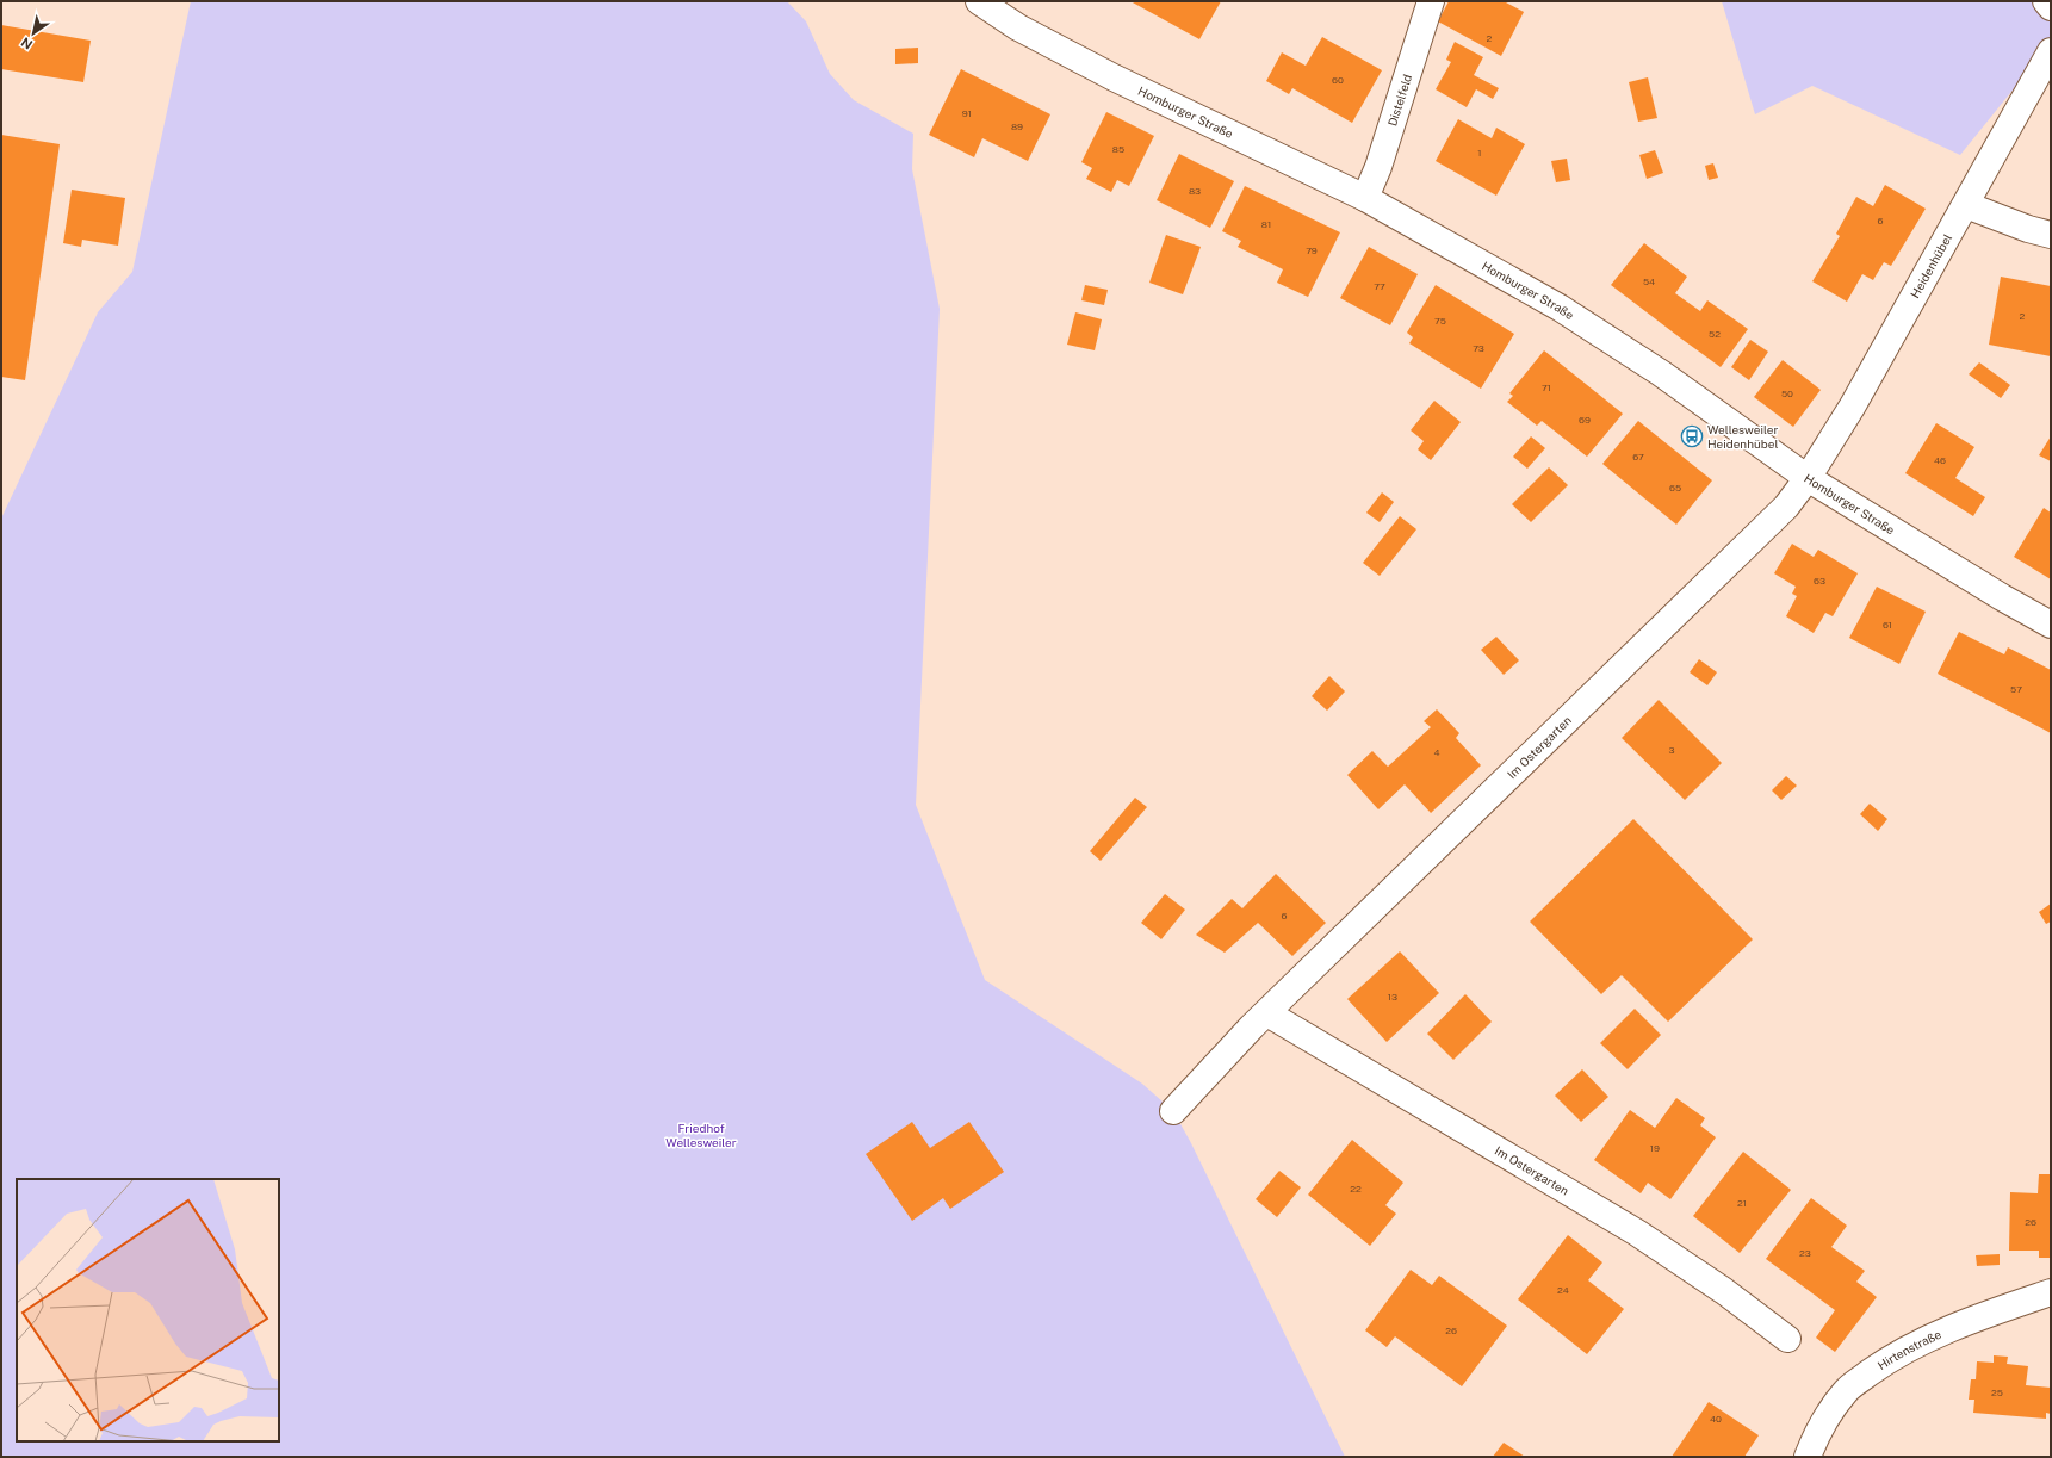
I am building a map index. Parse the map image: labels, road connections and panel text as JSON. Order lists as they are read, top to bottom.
{
  "streets": {
    "street": [
      "Distelfeld",
      "Homburger Straße",
      "Heidenhübel",
      "Im Ostergarten",
      "Hirtenstraße"
    ]
  },
  "crossings": [
    ["Distelfeld", "Homburger Straße"],
    ["Homburger Straße", "Heidenhübel"],
    ["Homburger Straße", "Im Ostergarten"],
    ["Heidenhübel", "Im Ostergarten"]
  ],
  "parks": ["Friedhof Wellesweiler"],
  "places": {
    "bus stop": ["Wellesweiler Heidenhübel"]
  },
  "house_numbers": [
    "2",
    "60",
    "91",
    "89",
    "85",
    "1",
    "83",
    "6",
    "81",
    "79",
    "54",
    "77",
    "2",
    "75",
    "52",
    "73",
    "71",
    "50",
    "69",
    "67",
    "46",
    "65",
    "63",
    "61",
    "57",
    "3",
    "4",
    "6",
    "13",
    "19",
    "22",
    "21",
    "26",
    "23",
    "24",
    "26",
    "25",
    "40"
  ],
  "north": "bottom left"
}
